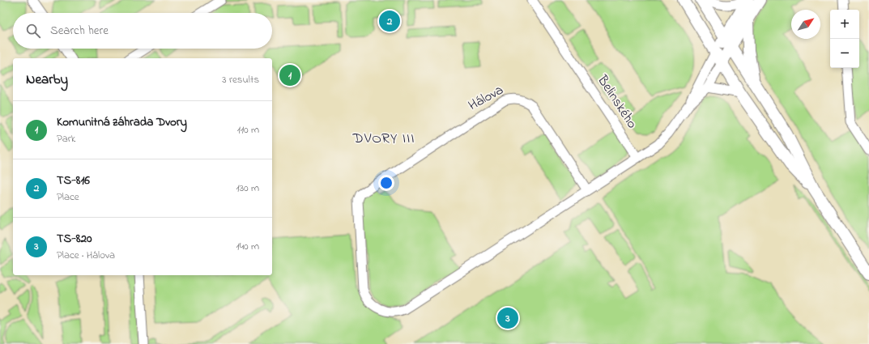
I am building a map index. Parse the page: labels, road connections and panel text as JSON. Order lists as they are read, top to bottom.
{
  "streets": {
    "street": ["Hálova", "Belinského"]
  },
  "districts": ["DVORY III"],
  "north": "top right",
  "page": {
    "pins": ["2", "1", "3"],
    "map_buttons": ["+", "−"],
    "search": "Search here",
    "heading": ["Nearby", "3 results"],
    "list": [
      {
        "mark": "1",
        "name": "Komunitná záhrada Dvory",
        "note": "Park",
        "value": "110 m"
      },
      {
        "mark": "2",
        "name": "TS-816",
        "note": "Place",
        "value": "130 m"
      },
      {
        "mark": "3",
        "name": "TS-820",
        "note": "Place · Hálova",
        "value": "140 m"
      }
    ]
  }
}
